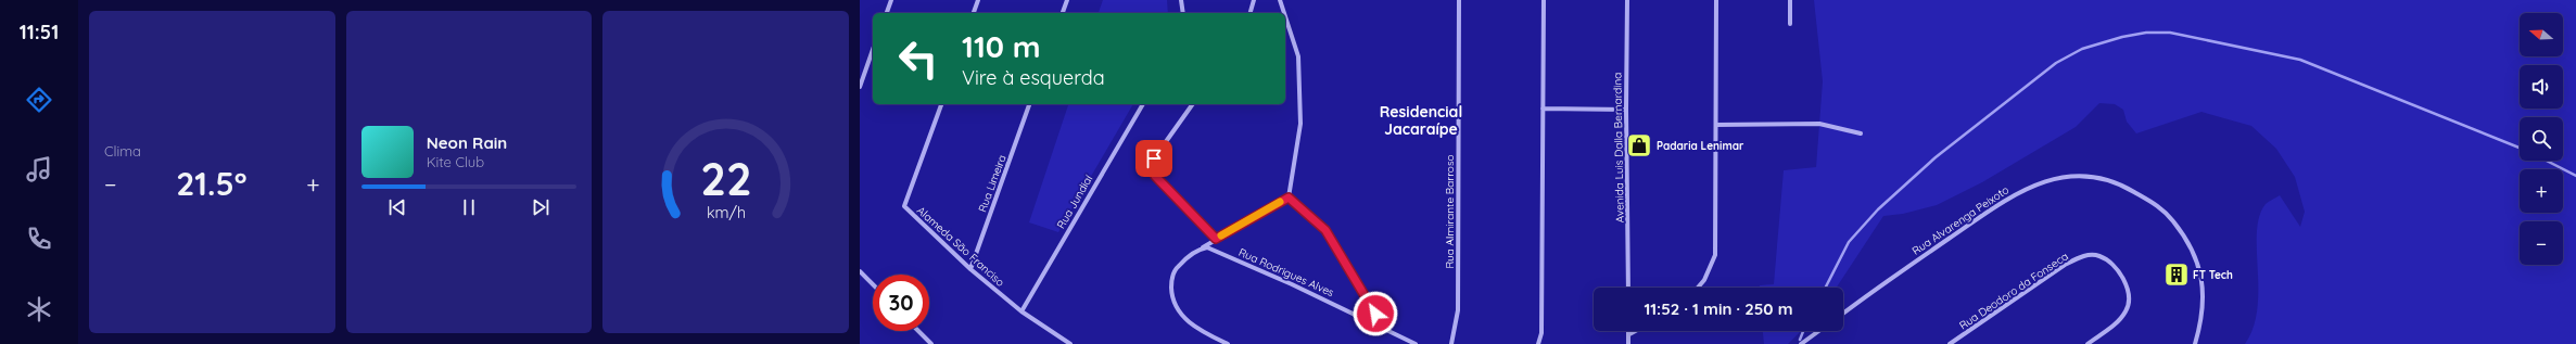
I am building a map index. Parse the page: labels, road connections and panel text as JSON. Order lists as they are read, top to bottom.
{
  "streets": {
    "street": [
      "Avenida Luis Dalla Bernardina",
      "Rua Limeira",
      "Rua Jundiaí",
      "Rua Almirante Barroso",
      "Rua Alvarenga Peixoto",
      "Alameda São Franciso",
      "Rua Rodrigues Alves",
      "Rua Deodoro da Fonseca"
    ]
  },
  "crossings": [
    ["Rua Limeira", "Alameda São Franciso"],
    ["Rua Jundiaí", "Alameda São Franciso"]
  ],
  "districts": ["Residencial Jacaraípe"],
  "places": {
    "shop": ["Padaria Lenimar"],
    "building": ["FT Tech"]
  },
  "north": "left",
  "page": {
    "tabs": "11:51",
    "tile": "Clima",
    "map_buttons": ["+", "−"],
    "turn": ["110 m", "Vire à esquerda"],
    "song": ["Neon Rain", "Kite Club"],
    "heat": ["−", "21.5°", "+"],
    "limit": "30",
    "trip": "11:52 · 1 min · 250 m",
    "gauge": ["22", "km/h"]
  }
}
